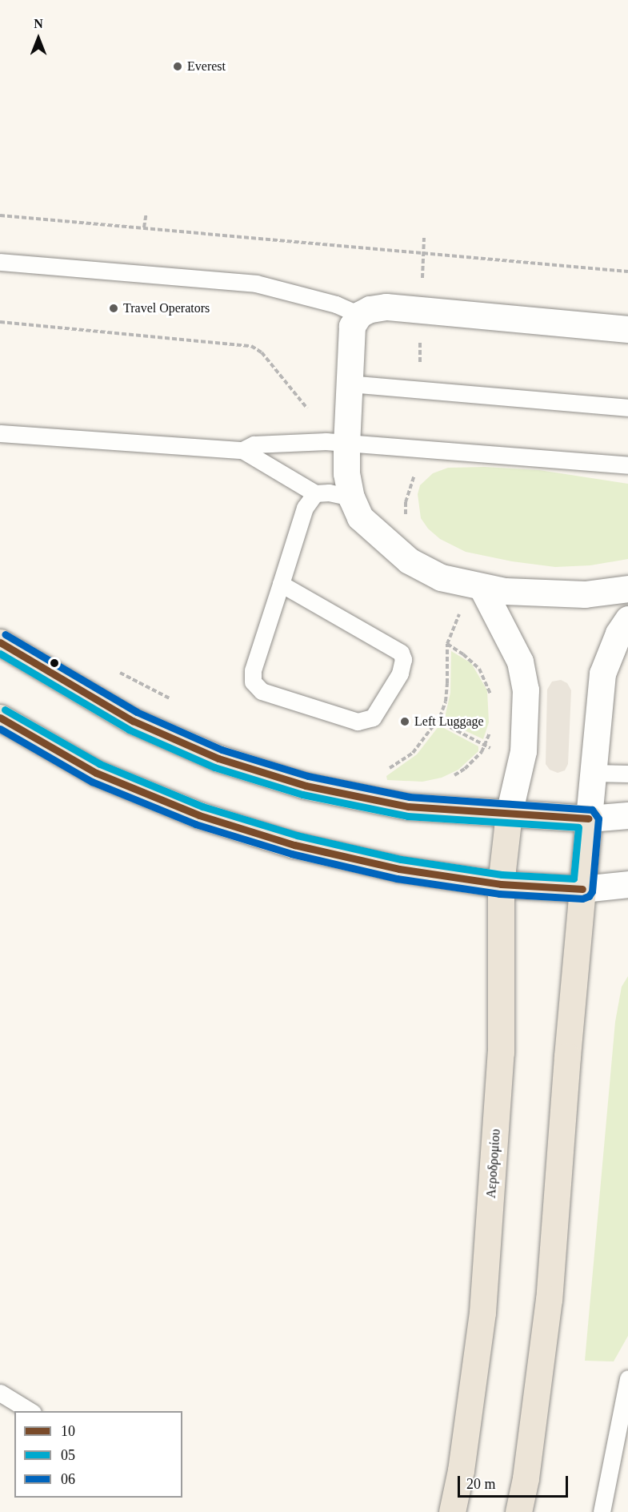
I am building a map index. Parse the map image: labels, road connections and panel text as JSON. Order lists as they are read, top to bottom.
{
  "streets": {
    "main road": ["Αεροδρομίου"]
  },
  "places": ["Everest", "Travel Operators", "Left Luggage"],
  "lines": ["transit line 06", "transit line 10", "transit line 05"],
  "legend": ["10", "05", "06"],
  "scale_bar": "20 m",
  "north": "top"
}
